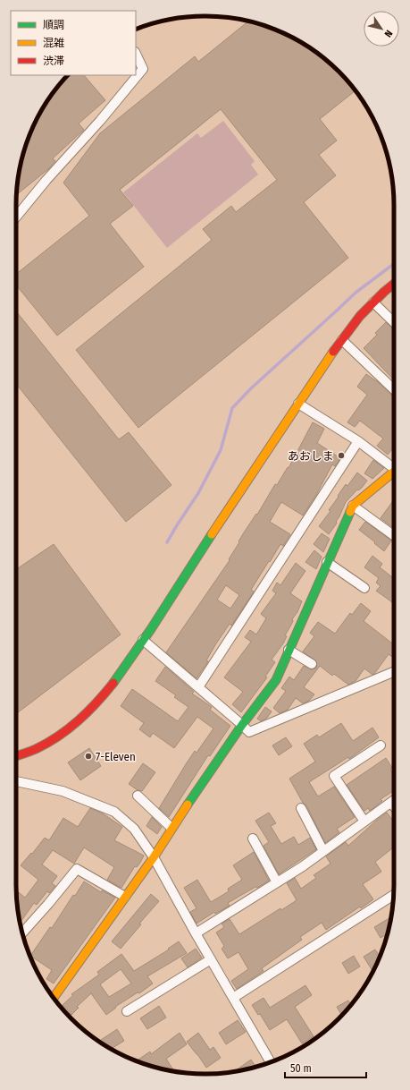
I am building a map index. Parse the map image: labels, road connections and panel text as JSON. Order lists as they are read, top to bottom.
{
  "places": ["あおしま", "7-Eleven"],
  "legend": ["順調", "混雑", "渋滞"],
  "scale_bar": "50 m",
  "north": "bottom right"
}
